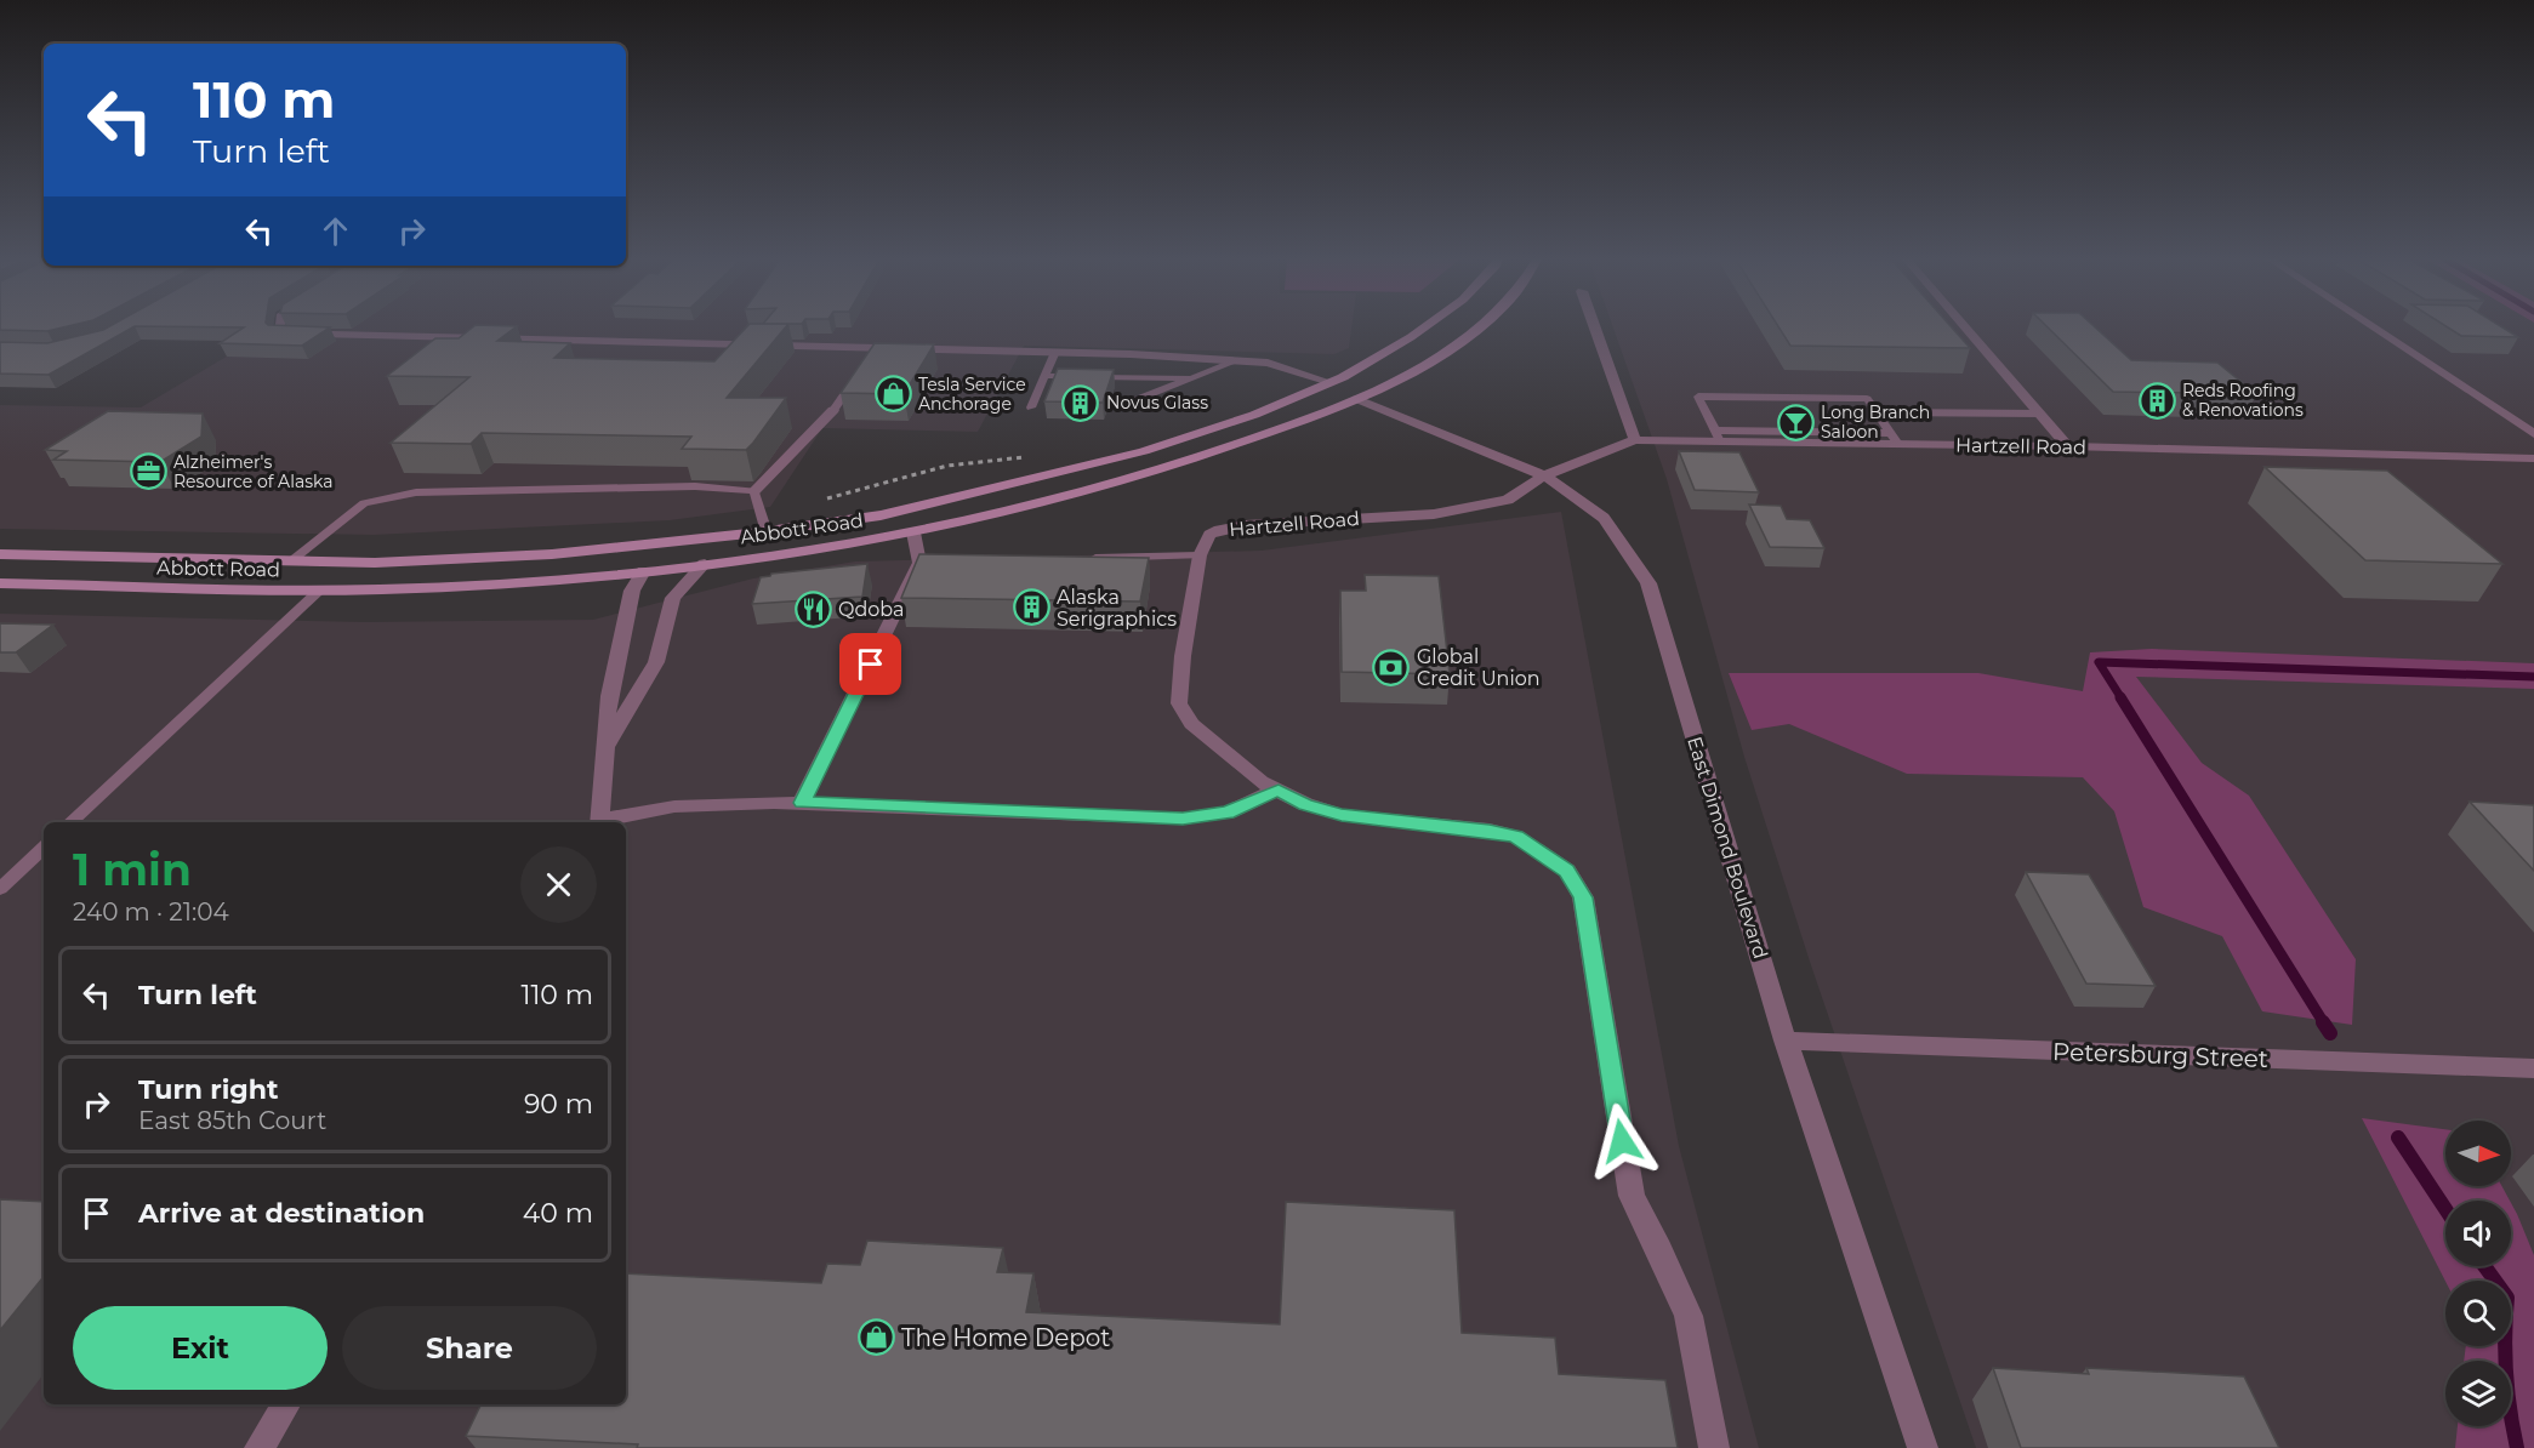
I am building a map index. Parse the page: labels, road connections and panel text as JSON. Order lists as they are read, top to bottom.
{
  "streets": {
    "main road": ["Abbott Road"],
    "street": ["Hartzell Road", "East Dimond Boulevard", "Petersburg Street"]
  },
  "crossings": [
    ["Hartzell Road", "East Dimond Boulevard"],
    ["Abbott Road", "East Dimond Boulevard"],
    ["East Dimond Boulevard", "Petersburg Street"]
  ],
  "places": {
    "shop": ["Tesla Service Anchorage", "The Home Depot"],
    "building": ["Reds Roofing & Renovations", "Novus Glass", "Alaska Serigraphics"],
    "bar": ["Long Branch Saloon"],
    "office": ["Alzheimer's Resource of Alaska"],
    "restaurant": ["Qdoba"],
    "bank": ["Global Credit Union"]
  },
  "north": "right",
  "page": {
    "turn": ["110 m", "Turn left"],
    "heading": ["1 min", "240 m · 21:04"],
    "list": [
      {
        "name": "Turn left",
        "value": "110 m"
      },
      {
        "name": "Turn right",
        "note": "East 85th Court",
        "value": "90 m"
      },
      {
        "name": "Arrive at destination",
        "value": "40 m"
      }
    ],
    "buttons": ["Exit", "Share"]
  }
}
